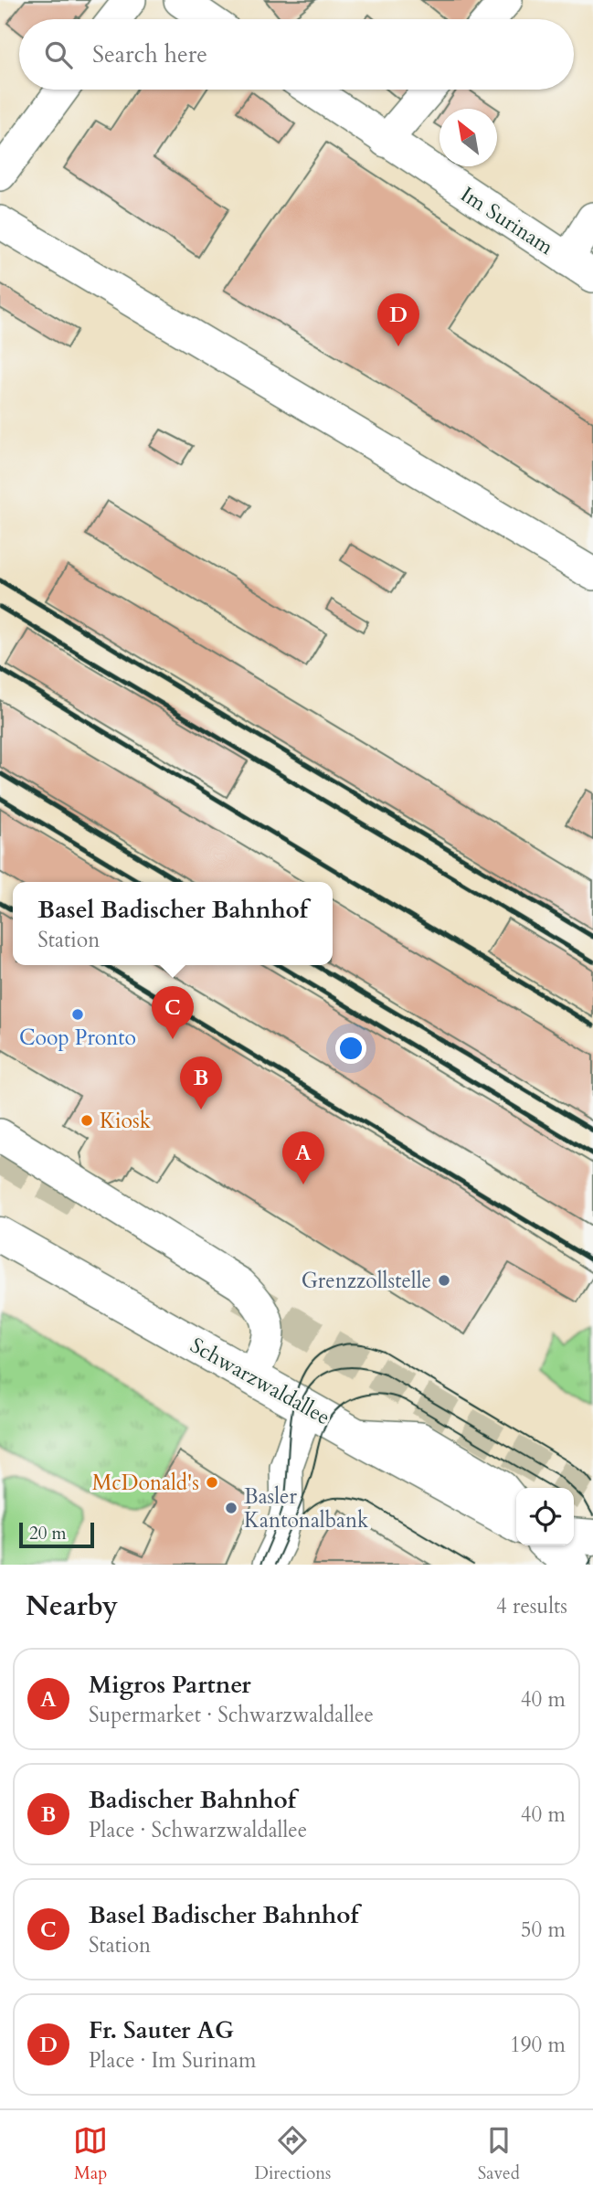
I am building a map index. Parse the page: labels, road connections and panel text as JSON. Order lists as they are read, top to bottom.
{
  "streets": {
    "main road": ["Schwarzwaldallee"],
    "street": ["Im Surinam"]
  },
  "places": [
    "Coop Pronto",
    "Kiosk",
    "Grenzzollstelle",
    "McDonald's",
    "Basler Kantonalbank"
  ],
  "scale_bar": "20 m",
  "north": "top left",
  "page": {
    "search": "Search here",
    "pins": [
      "D",
      "C",
      "B",
      "A"
    ],
    "popup": ["Basel Badischer Bahnhof", "Station"],
    "scale": "20 m",
    "heading": ["Nearby", "4 results"],
    "list": [
      {
        "mark": "A",
        "name": "Migros Partner",
        "note": "Supermarket · Schwarzwaldallee",
        "value": "40 m"
      },
      {
        "mark": "B",
        "name": "Badischer Bahnhof",
        "note": "Place · Schwarzwaldallee",
        "value": "40 m"
      },
      {
        "mark": "C",
        "name": "Basel Badischer Bahnhof",
        "note": "Station",
        "value": "50 m"
      },
      {
        "mark": "D",
        "name": "Fr. Sauter AG",
        "note": "Place · Im Surinam",
        "value": "190 m"
      }
    ],
    "nav": ["Map", "Directions", "Saved"]
  }
}
